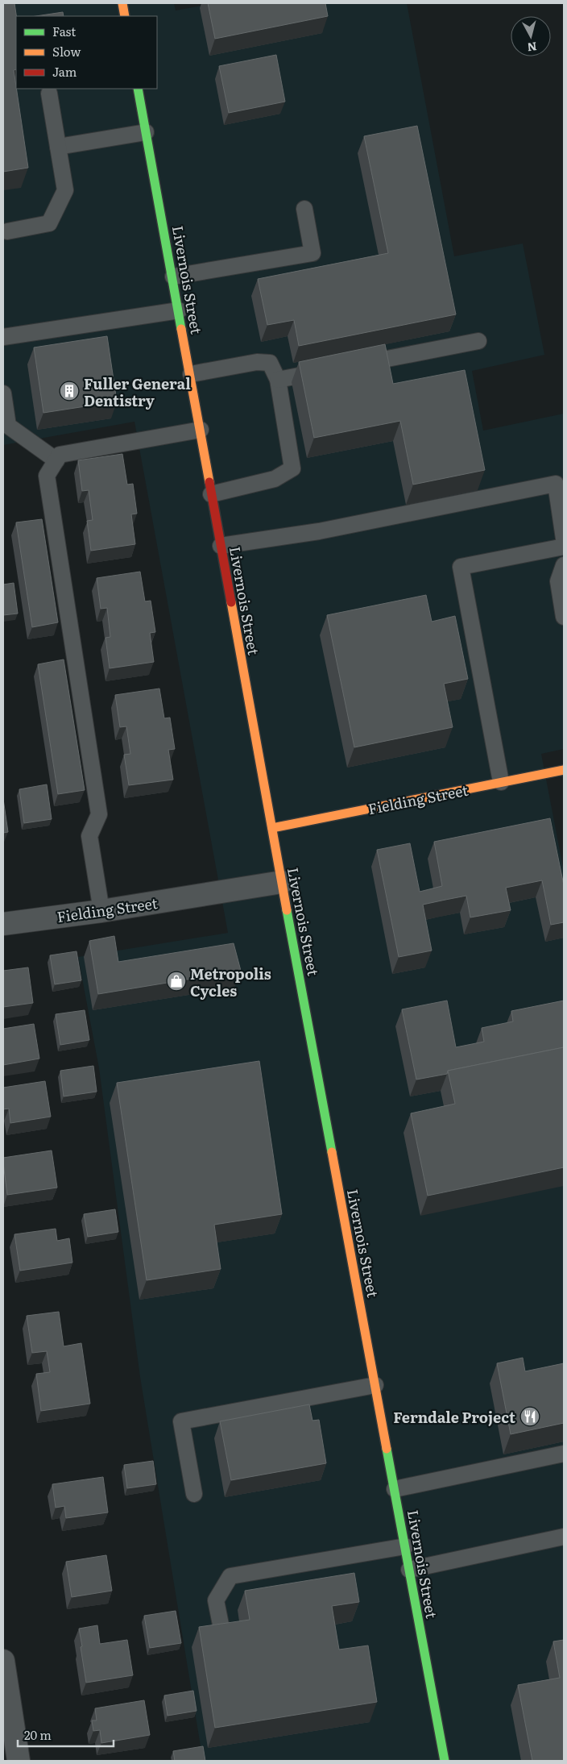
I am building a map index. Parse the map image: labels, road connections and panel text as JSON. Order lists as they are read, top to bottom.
{
  "streets": {
    "street": ["Livernois Street", "Fielding Street"]
  },
  "crossings": [
    ["Livernois Street", "Fielding Street"]
  ],
  "places": {
    "building": ["Fuller General Dentistry"],
    "shop": ["Metropolis Cycles"],
    "restaurant": ["Ferndale Project"]
  },
  "legend": ["Fast", "Slow", "Jam"],
  "scale_bar": "20 m",
  "north": "bottom"
}
